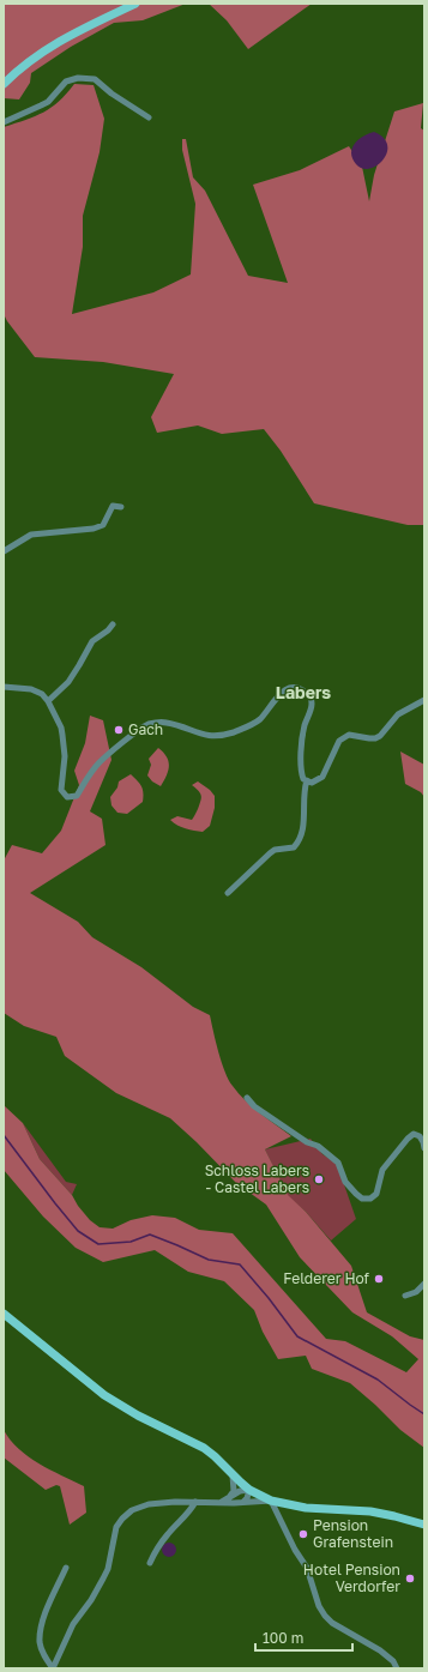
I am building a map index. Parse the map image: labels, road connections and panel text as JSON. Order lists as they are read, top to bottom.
{
  "districts": ["Labers"],
  "places": [
    "Gach",
    "Schloss Labers - Castel Labers",
    "Felderer Hof",
    "Pension Grafenstein",
    "Hotel Pension Verdorfer"
  ],
  "scale_bar": "100 m"
}
